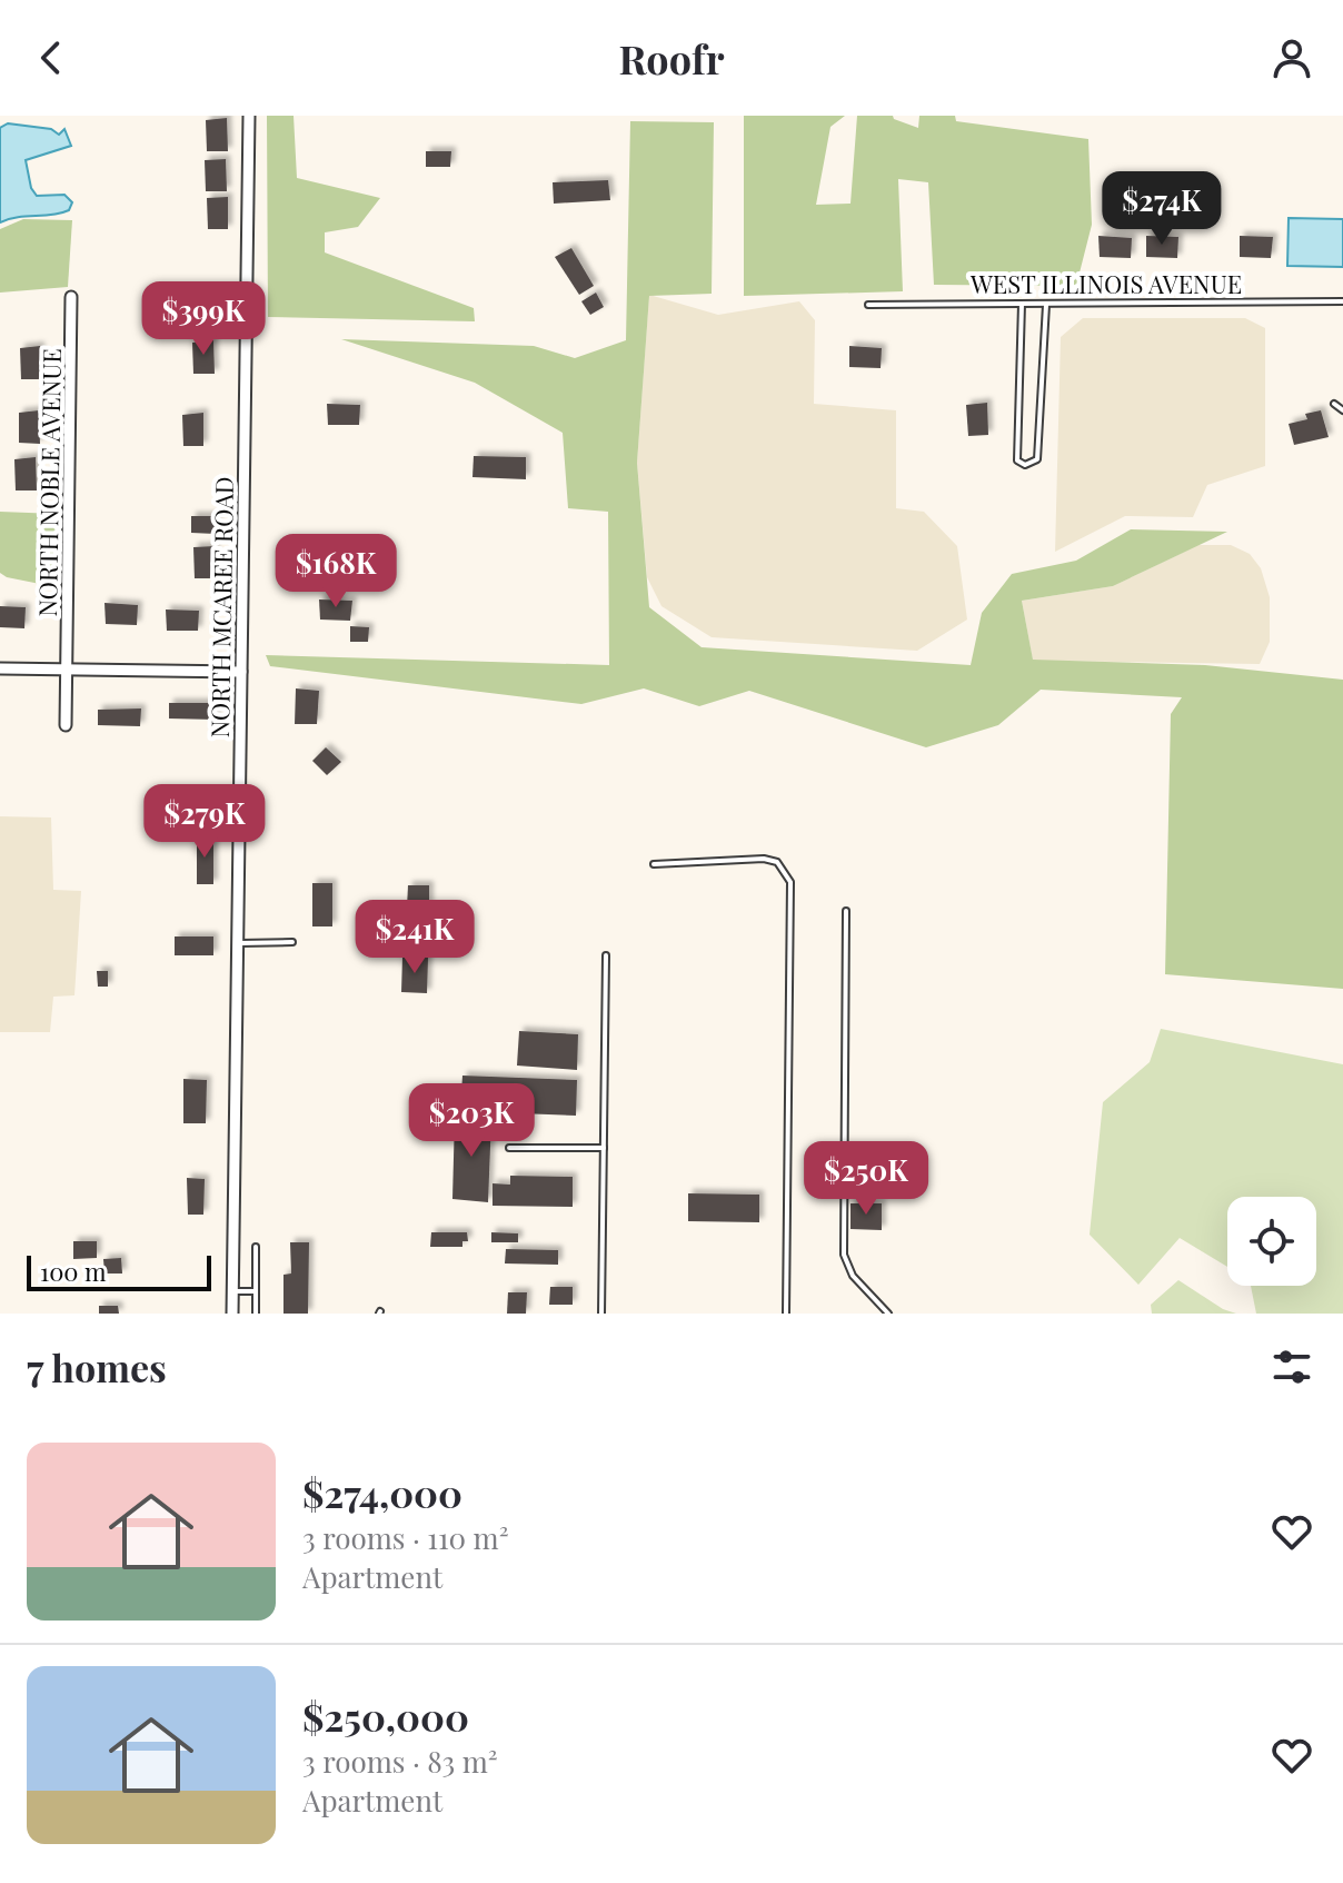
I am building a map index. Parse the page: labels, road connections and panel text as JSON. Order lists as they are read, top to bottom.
{
  "streets": {
    "street": ["NORTH NOBLE AVENUE", "NORTH MCAREE ROAD"],
    "lane": ["WEST ILLINOIS AVENUE"]
  },
  "scale_bar": "100 m",
  "page": {
    "header": "Roofr",
    "price": [
      "$274K",
      "$399K",
      "$168K",
      "$279K",
      "$241K",
      "$203K",
      "$250K"
    ],
    "scale": "100 m",
    "heading": "7 homes",
    "list": [
      {
        "name": "$274,000",
        "note": "3 rooms · 110 m² · Apartment"
      },
      {
        "name": "$250,000",
        "note": "3 rooms · 83 m² · Apartment"
      }
    ]
  }
}
